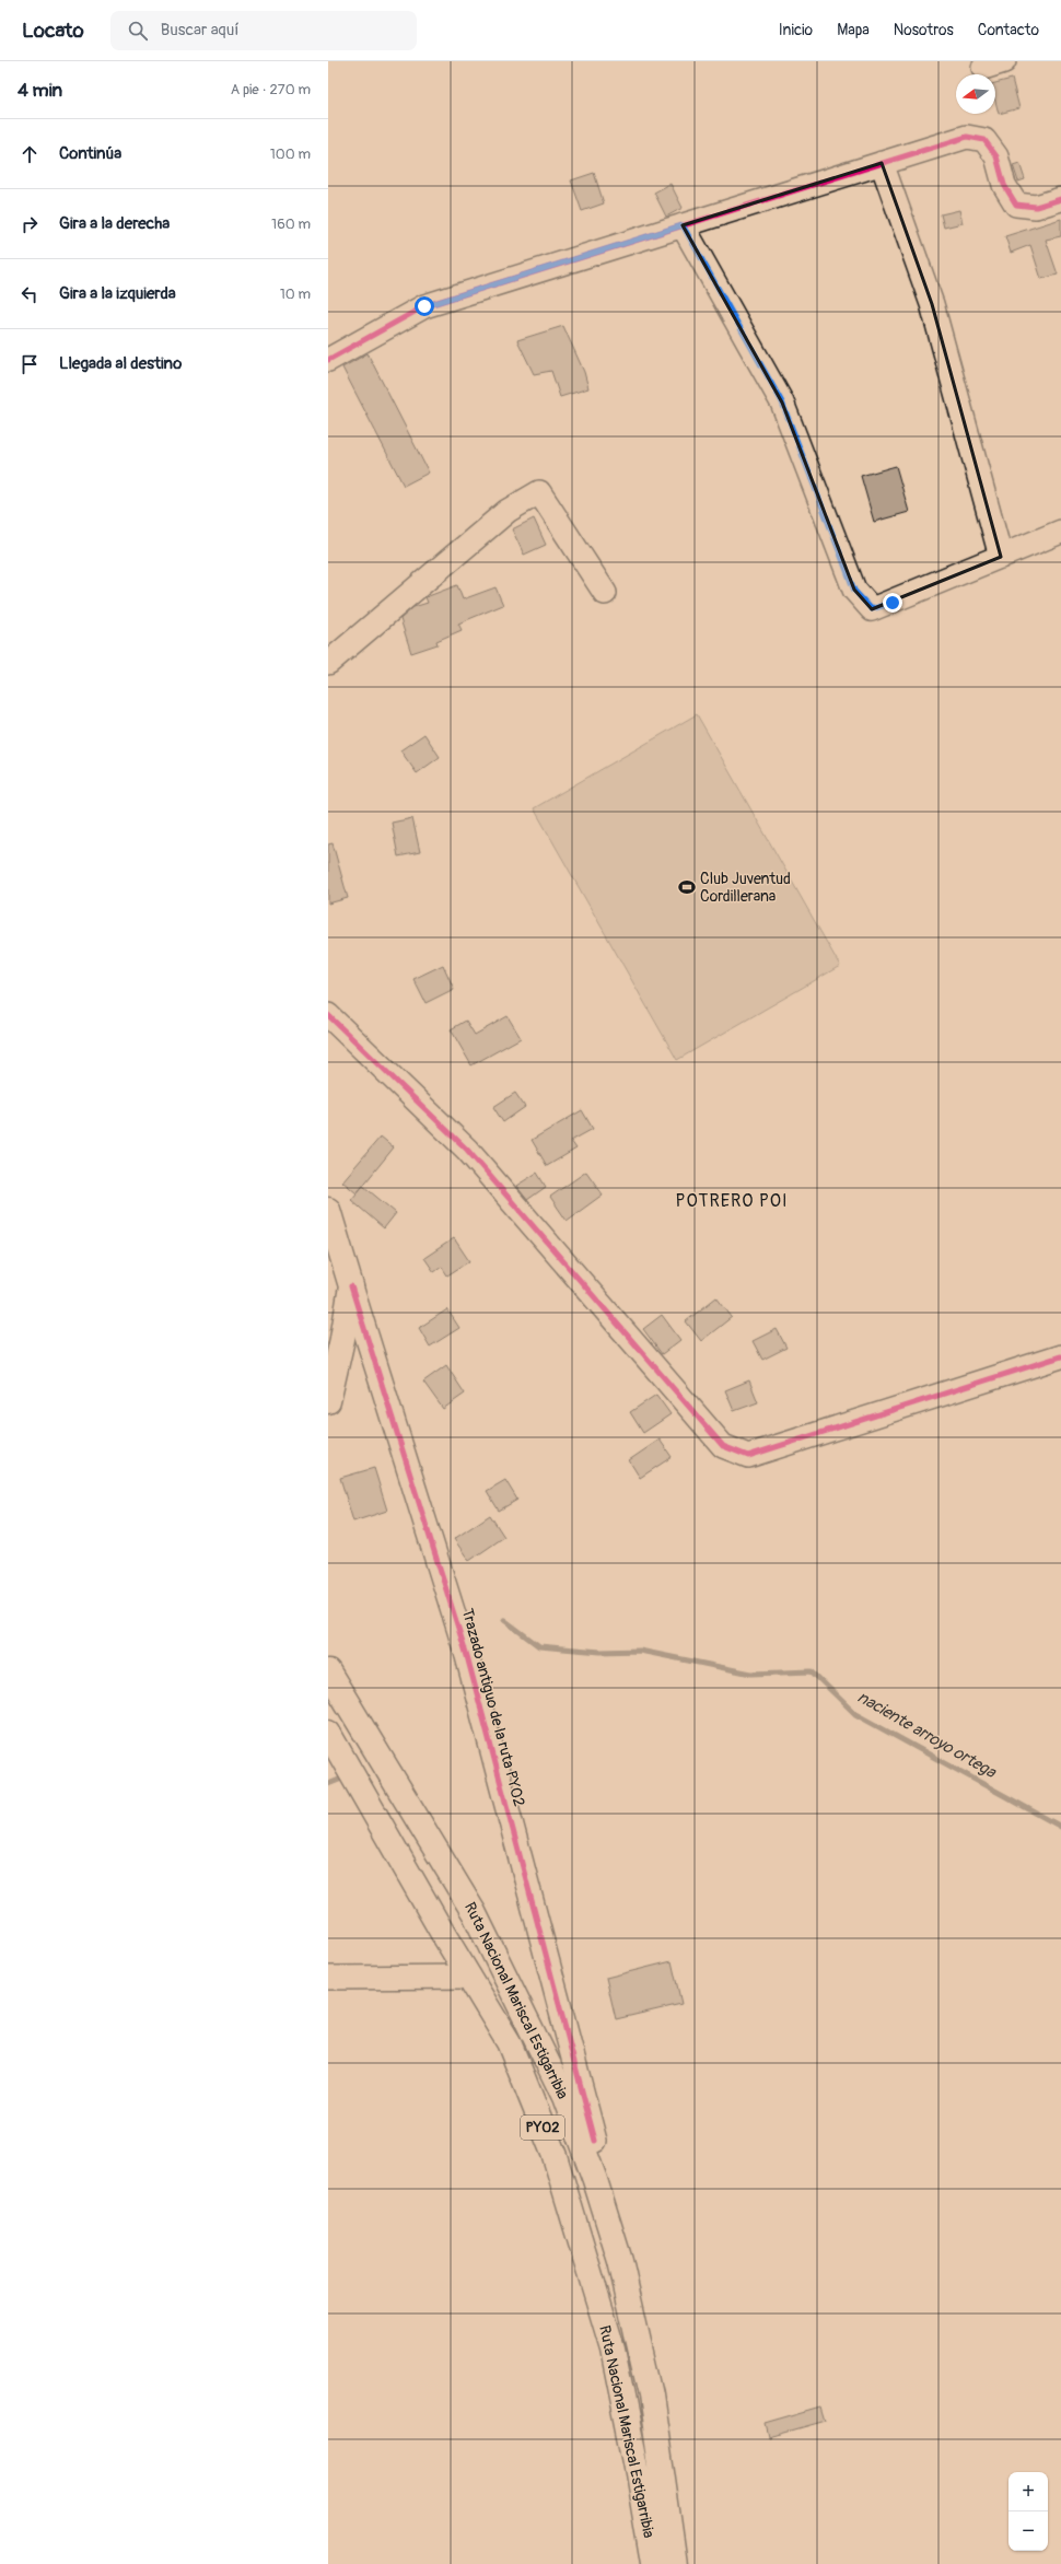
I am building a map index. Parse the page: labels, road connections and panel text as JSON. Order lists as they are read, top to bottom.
{
  "streets": {
    "main road": ["Ruta Nacional Mariscal Estigarribia", "PY02"],
    "street": ["Trazado antiguo de la ruta PY02"]
  },
  "districts": ["POTRERO POI"],
  "water": ["naciente arroyo ortega"],
  "places": {
    "sports": ["Club Juventud Cordillerana"]
  },
  "north": "left",
  "page": {
    "header": "Locato",
    "search": "Buscar aquí",
    "nav": [
      "Inicio",
      "Mapa",
      "Nosotros",
      "Contacto"
    ],
    "heading": ["4 min", "A pie · 270 m"],
    "list": [
      ["Continúa", "100 m"],
      ["Gira a la derecha", "160 m"],
      ["Gira a la izquierda", "10 m"],
      "Llegada al destino"
    ],
    "map_buttons": ["+", "−"]
  }
}
